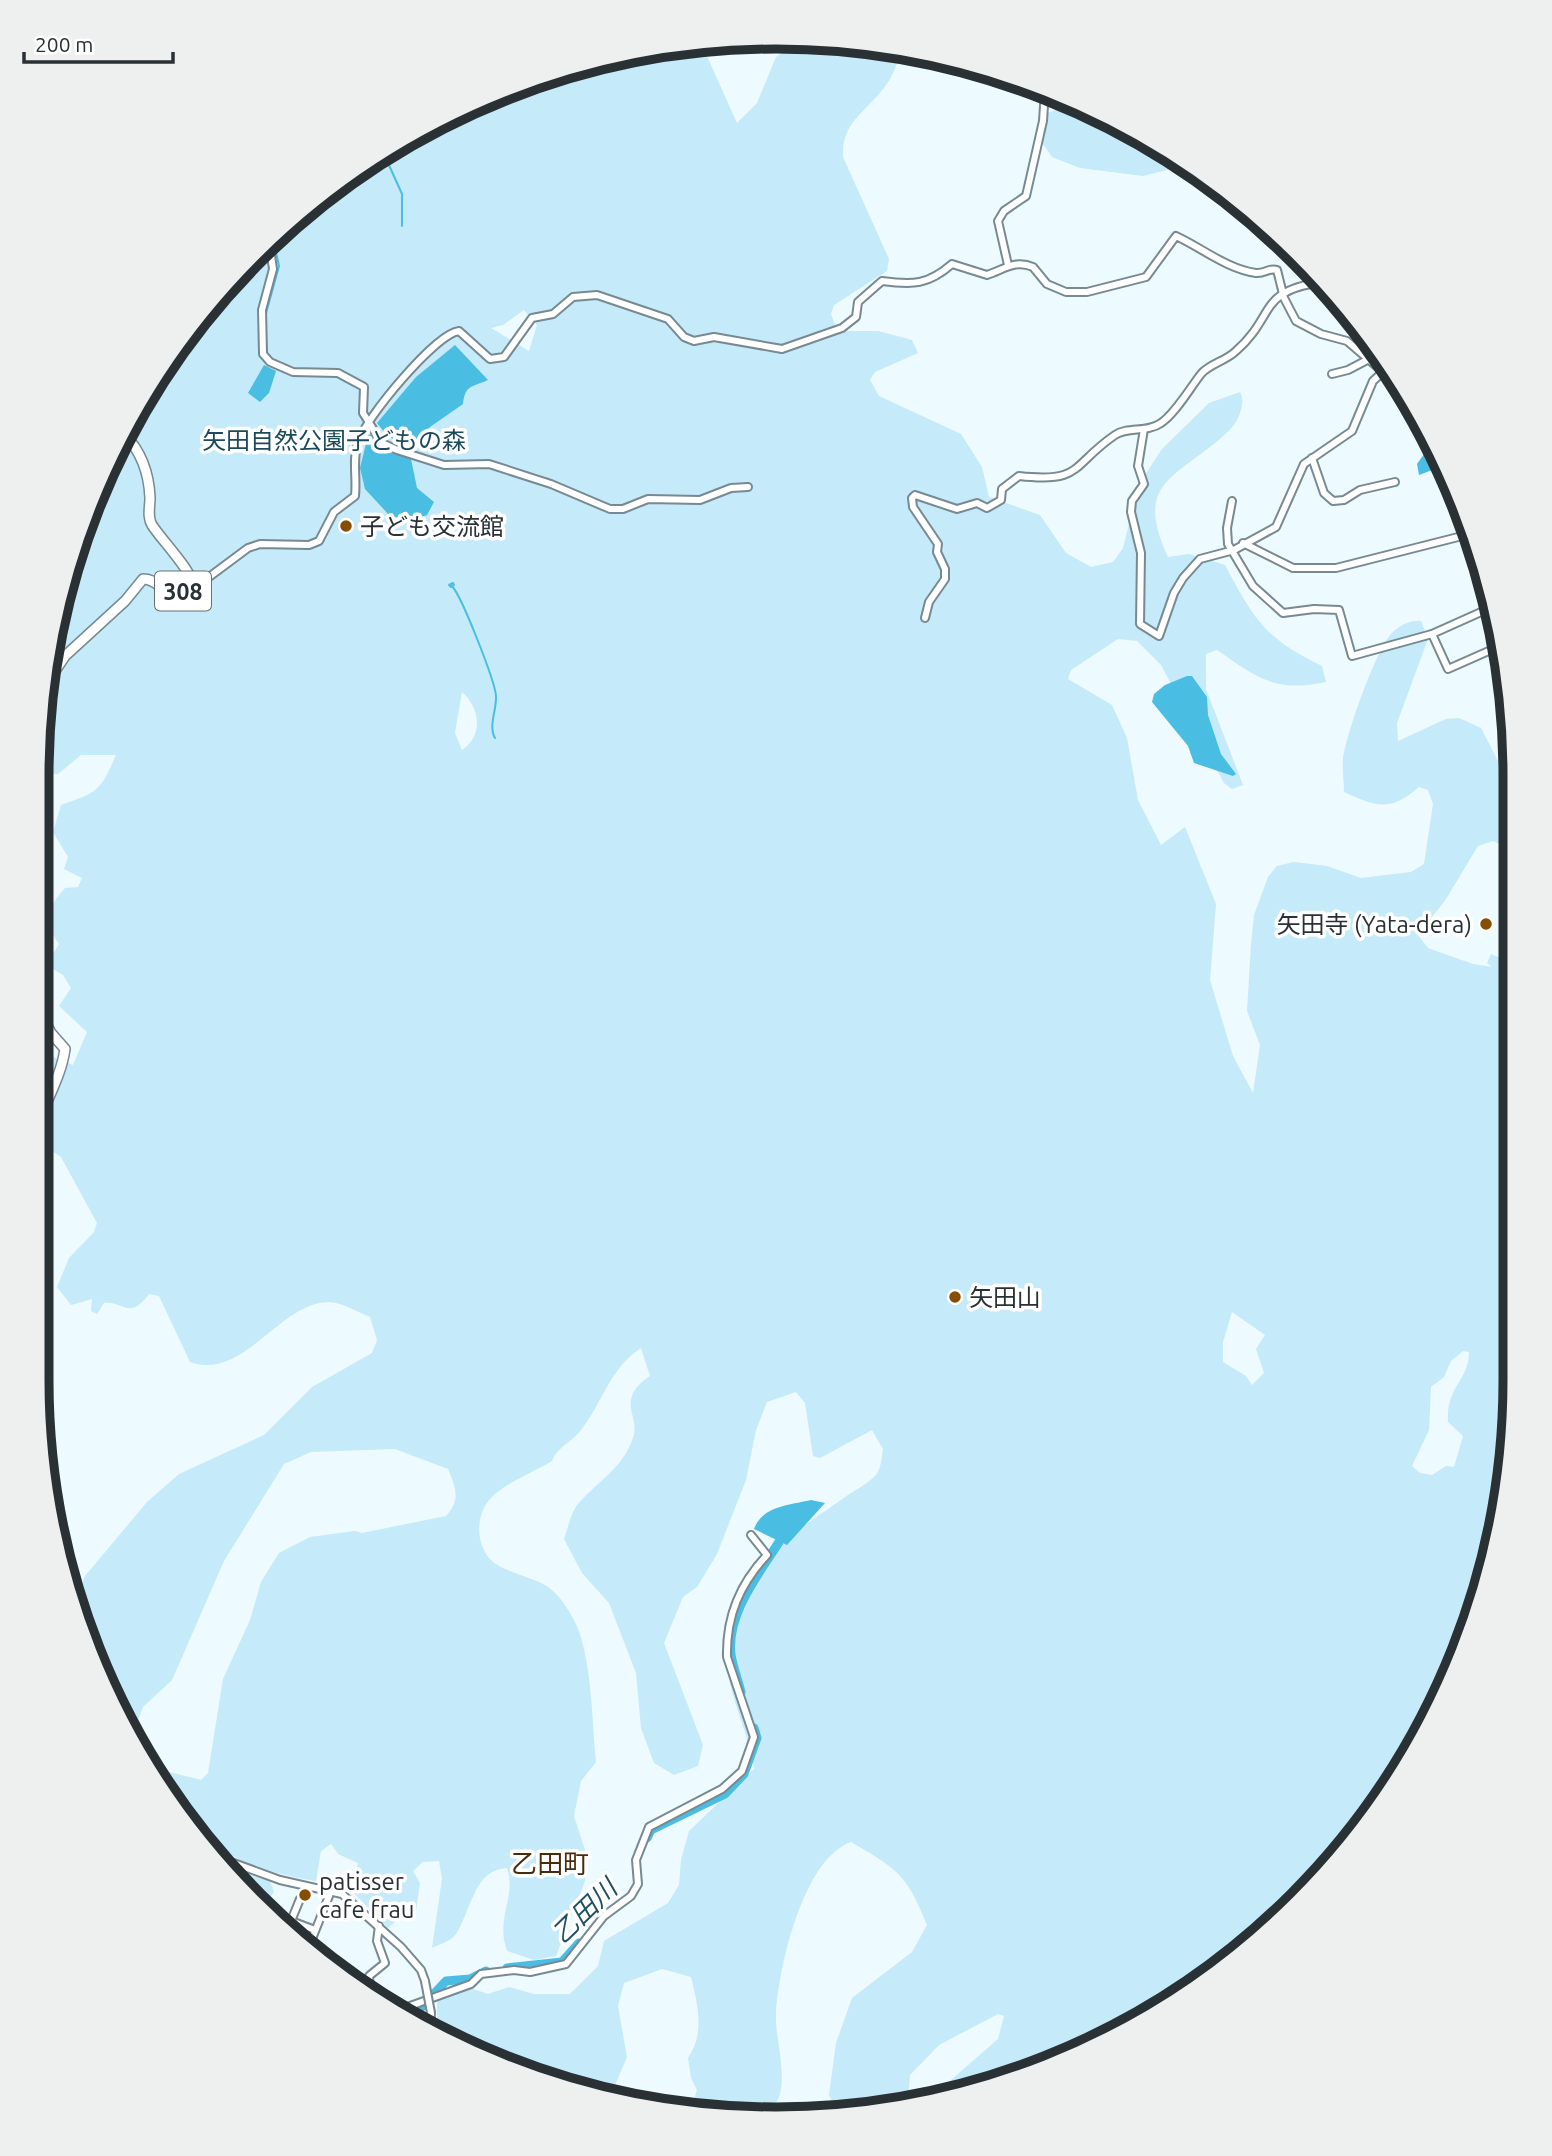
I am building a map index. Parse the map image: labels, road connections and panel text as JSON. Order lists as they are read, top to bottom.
{
  "streets": {
    "highway": ["308"]
  },
  "districts": ["乙田町"],
  "water": ["乙田川"],
  "parks": ["矢田自然公園子どもの森"],
  "places": [
    "子ども交流館",
    "矢田寺 (Yata-dera)",
    "矢田山",
    "patisser cafe frau"
  ],
  "scale_bar": "200 m"
}
